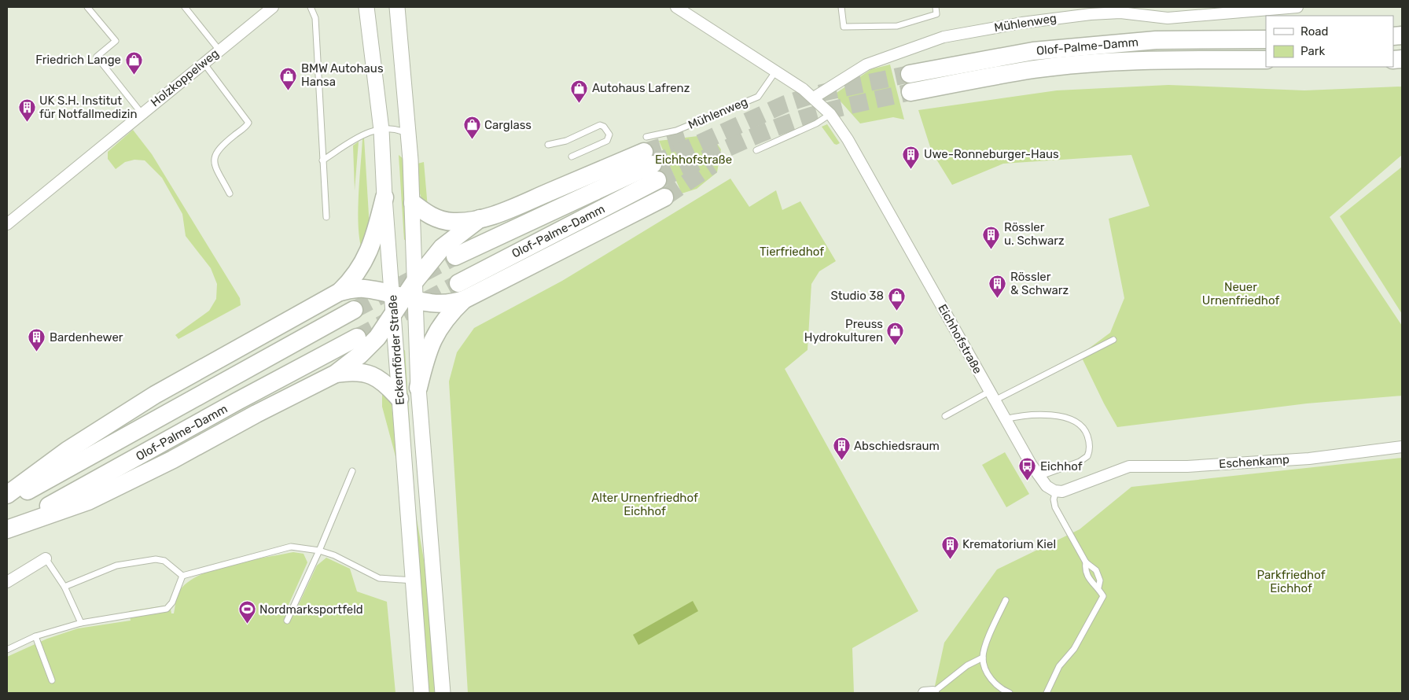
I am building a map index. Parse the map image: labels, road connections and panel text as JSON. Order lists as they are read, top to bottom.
{
  "streets": {
    "highway": ["Olof-Palme-Damm"],
    "main road": ["Eckernförder Straße"],
    "street": [
      "Mühlenweg",
      "Holzkoppelweg",
      "Eichhofstraße",
      "Eschenkamp"
    ]
  },
  "crossings": [
    ["Mühlenweg", "Olof-Palme-Damm"],
    ["Mühlenweg", "Eichhofstraße"],
    ["Eichhofstraße", "Eschenkamp"]
  ],
  "parks": [
    "Eichhofstraße",
    "Tierfriedhof",
    "Neuer Urnenfriedhof",
    "Alter Urnenfriedhof Eichhof",
    "Parkfriedhof Eichhof"
  ],
  "places": {
    "shop": [
      "Friedrich Lange",
      "BMW Autohaus Hansa",
      "Autohaus Lafrenz",
      "Carglass",
      "Studio 38",
      "Preuss Hydrokulturen"
    ],
    "building": [
      "UK S.H. Institut für Notfallmedizin",
      "Uwe-Ronneburger-Haus",
      "Rössler u. Schwarz",
      "Rössler & Schwarz",
      "Bardenhewer",
      "Abschiedsraum",
      "Krematorium Kiel"
    ],
    "bus stop": ["Eichhof"],
    "sports": ["Nordmarksportfeld"]
  },
  "legend": ["Road", "Park"]
}
